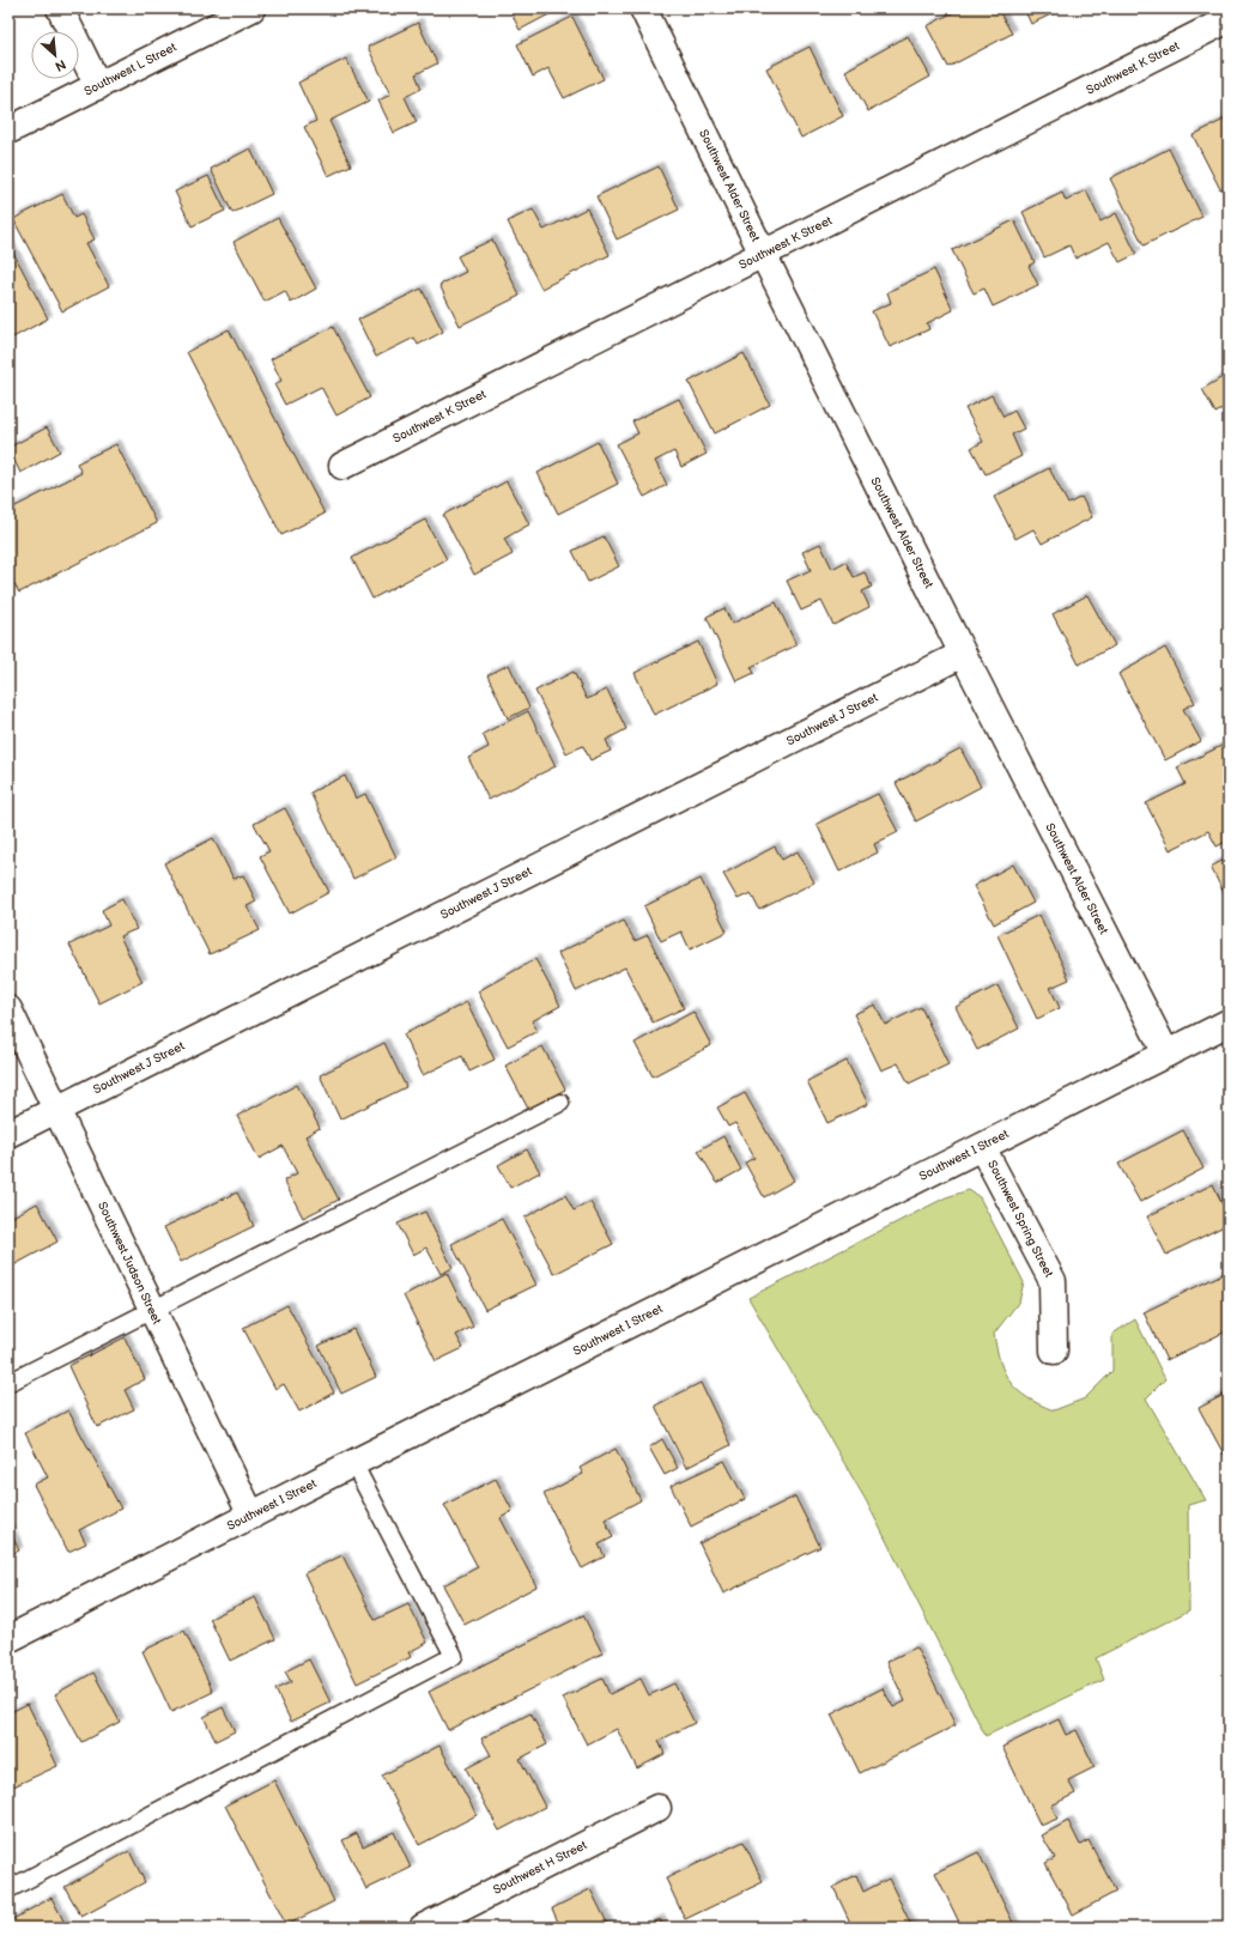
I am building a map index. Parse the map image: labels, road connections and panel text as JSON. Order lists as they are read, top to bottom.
{
  "streets": {
    "street": [
      "Southwest K Street",
      "Southwest L Street",
      "Southwest Alder Street",
      "Southwest J Street",
      "Southwest I Street",
      "Southwest Spring Street",
      "Southwest Judson Street",
      "Southwest H Street"
    ]
  },
  "crossings": [
    ["Southwest K Street", "Southwest Alder Street"],
    ["Southwest Alder Street", "Southwest J Street"],
    ["Southwest Alder Street", "Southwest I Street"],
    ["Southwest J Street", "Southwest Judson Street"],
    ["Southwest I Street", "Southwest Spring Street"],
    ["Southwest I Street", "Southwest Judson Street"]
  ],
  "north": "bottom right"
}
